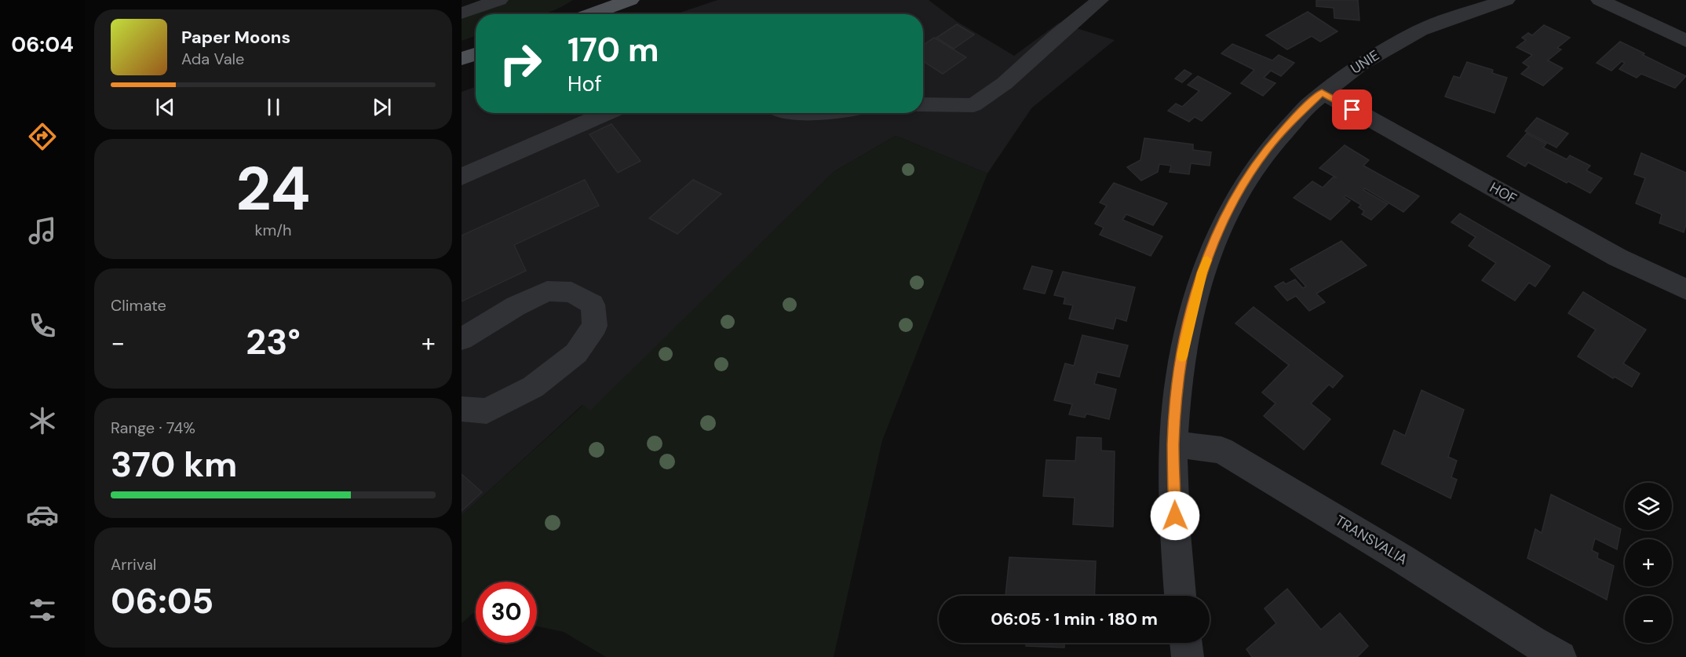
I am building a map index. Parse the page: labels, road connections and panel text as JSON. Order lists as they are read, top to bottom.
{
  "streets": {
    "street": ["UNIE", "HOF", "TRANSVALIA"]
  },
  "crossings": [
    ["UNIE", "HOF"],
    ["UNIE", "TRANSVALIA"]
  ],
  "page": {
    "tabs": "06:04",
    "turn": ["170 m", "Hof"],
    "song": ["Paper Moons", "Ada Vale"],
    "tile": [
      ["24", "km/h"],
      "Climate",
      ["Range · 74%", "370 km"],
      ["Arrival", "06:05"]
    ],
    "heat": ["−", "23°", "+"],
    "map_buttons": ["+", "−"],
    "limit": "30",
    "trip": "06:05 · 1 min · 180 m"
  }
}
